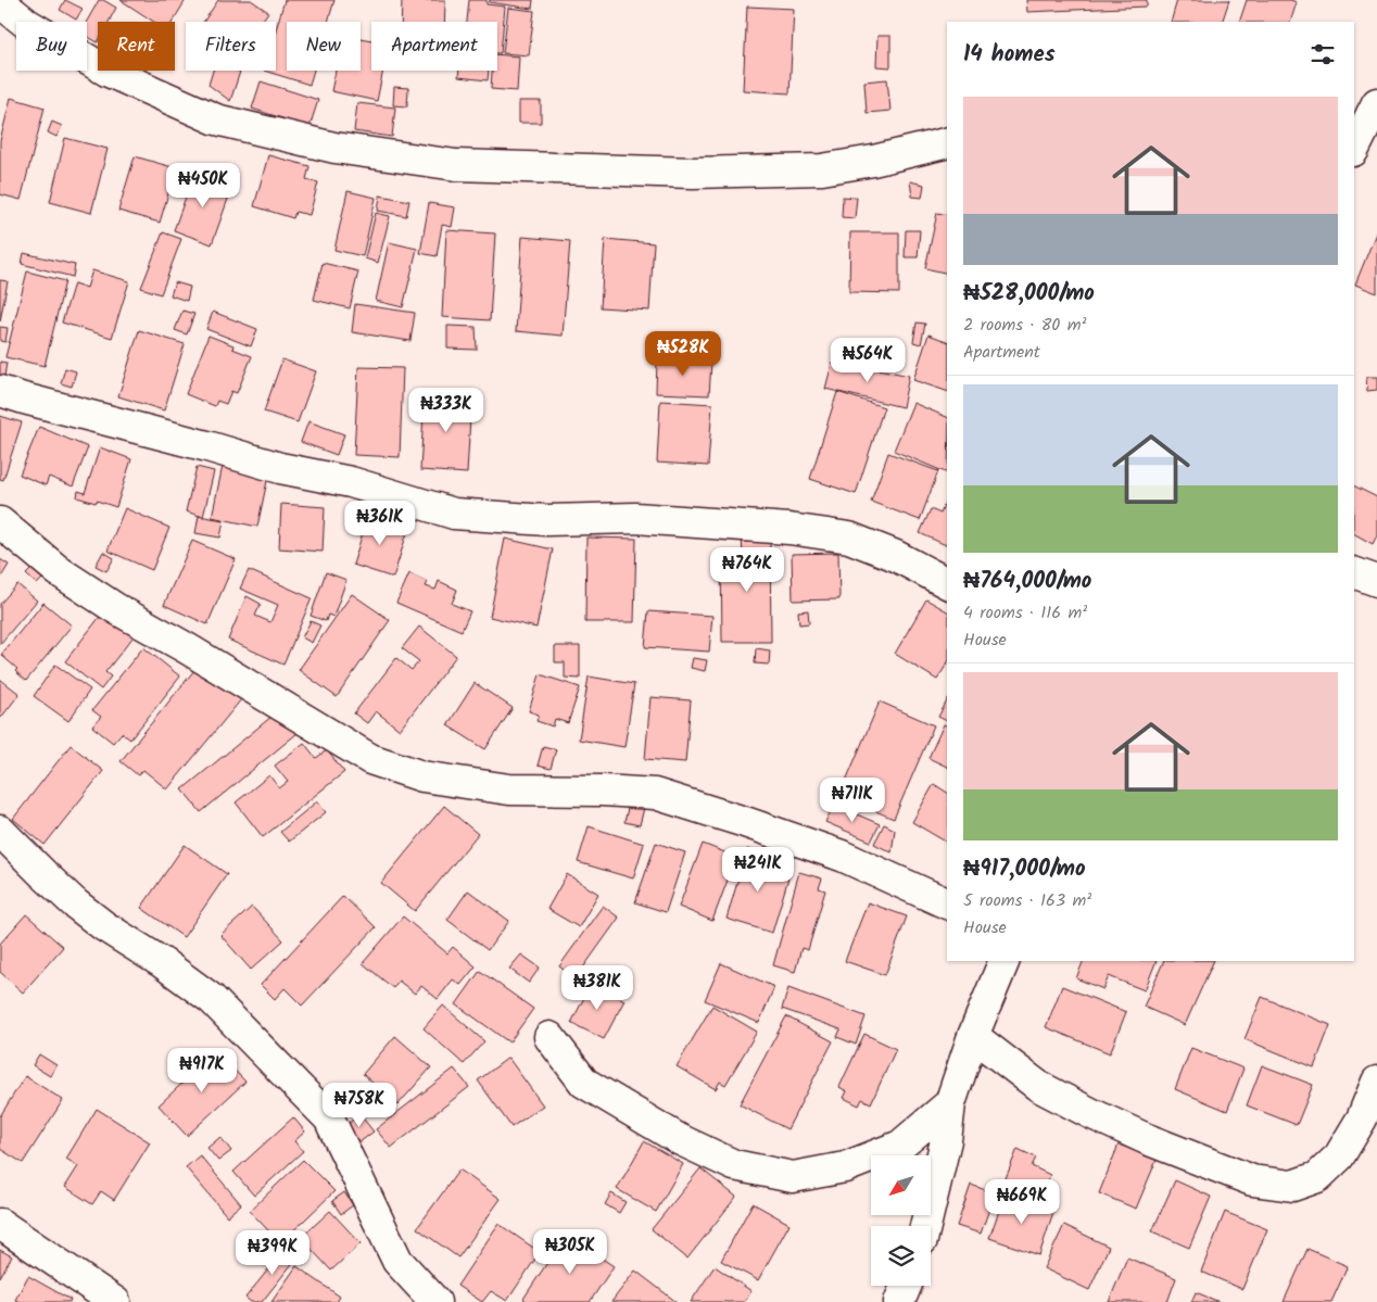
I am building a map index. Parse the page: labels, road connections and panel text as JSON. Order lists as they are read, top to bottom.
{
  "north": "bottom left",
  "page": {
    "chip": [
      "Buy",
      "Rent",
      "Filters",
      "New",
      "Apartment"
    ],
    "heading": "14 homes",
    "list": [
      {
        "name": "₦528,000/mo",
        "note": "2 rooms · 80 m² · Apartment"
      },
      {
        "name": "₦764,000/mo",
        "note": "4 rooms · 116 m² · House"
      },
      {
        "name": "₦917,000/mo",
        "note": "5 rooms · 163 m² · House"
      }
    ],
    "price": [
      "₦450K",
      "₦528K",
      "₦564K",
      "₦333K",
      "₦361K",
      "₦764K",
      "₦711K",
      "₦241K",
      "₦381K",
      "₦917K",
      "₦758K",
      "₦669K",
      "₦305K",
      "₦399K"
    ]
  }
}
